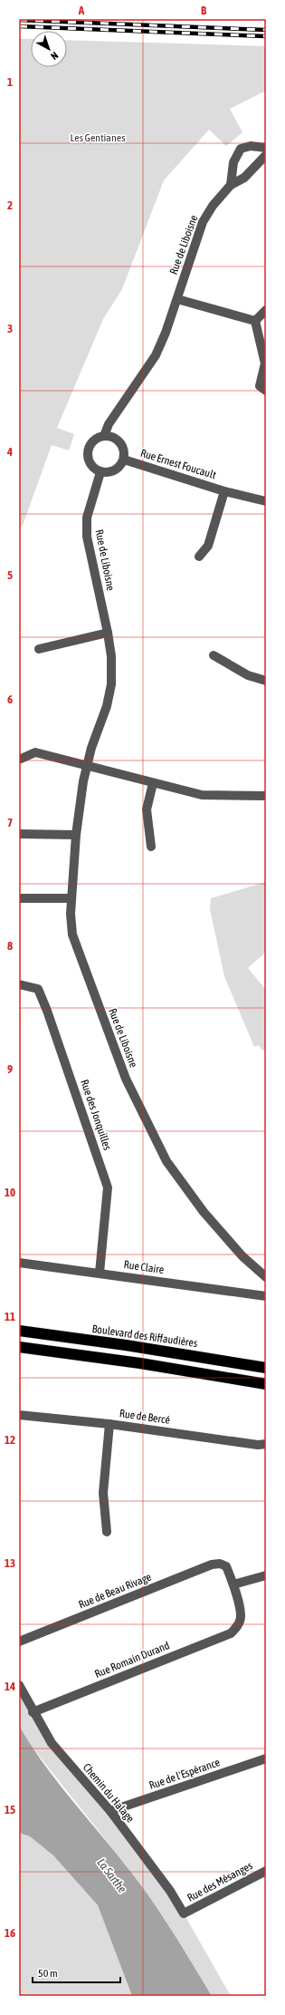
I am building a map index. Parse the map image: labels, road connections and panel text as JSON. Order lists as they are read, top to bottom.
{
  "streets": {
    "highway": ["Boulevard des Riffaudières"],
    "street": [
      "Rue de Liboisne",
      "Rue Ernest Foucault",
      "Rue des Jonquilles",
      "Rue Claire",
      "Rue de Bercé",
      "Rue de Beau Rivage",
      "Rue Romain Durand",
      "Rue de l'Espérance",
      "Chemin du Halage",
      "Rue des Mésanges"
    ]
  },
  "crossings": [
    ["Rue de Liboisne", "Rue Ernest Foucault"],
    ["Rue des Jonquilles", "Rue Claire"],
    ["Rue de Beau Rivage", "Rue Romain Durand"],
    ["Rue Romain Durand", "Chemin du Halage"],
    ["Rue de l'Espérance", "Chemin du Halage"],
    ["Chemin du Halage", "Rue des Mésanges"]
  ],
  "water": ["La Sarthe"],
  "parks": ["Les Gentianes"],
  "scale_bar": "50 m",
  "north": "bottom right",
  "grid": {
    "columns": ["A", "B"],
    "rows": [
      "1",
      "2",
      "3",
      "4",
      "5",
      "6",
      "7",
      "8",
      "9",
      "10",
      "11",
      "12",
      "13",
      "14",
      "15",
      "16"
    ]
  }
}
